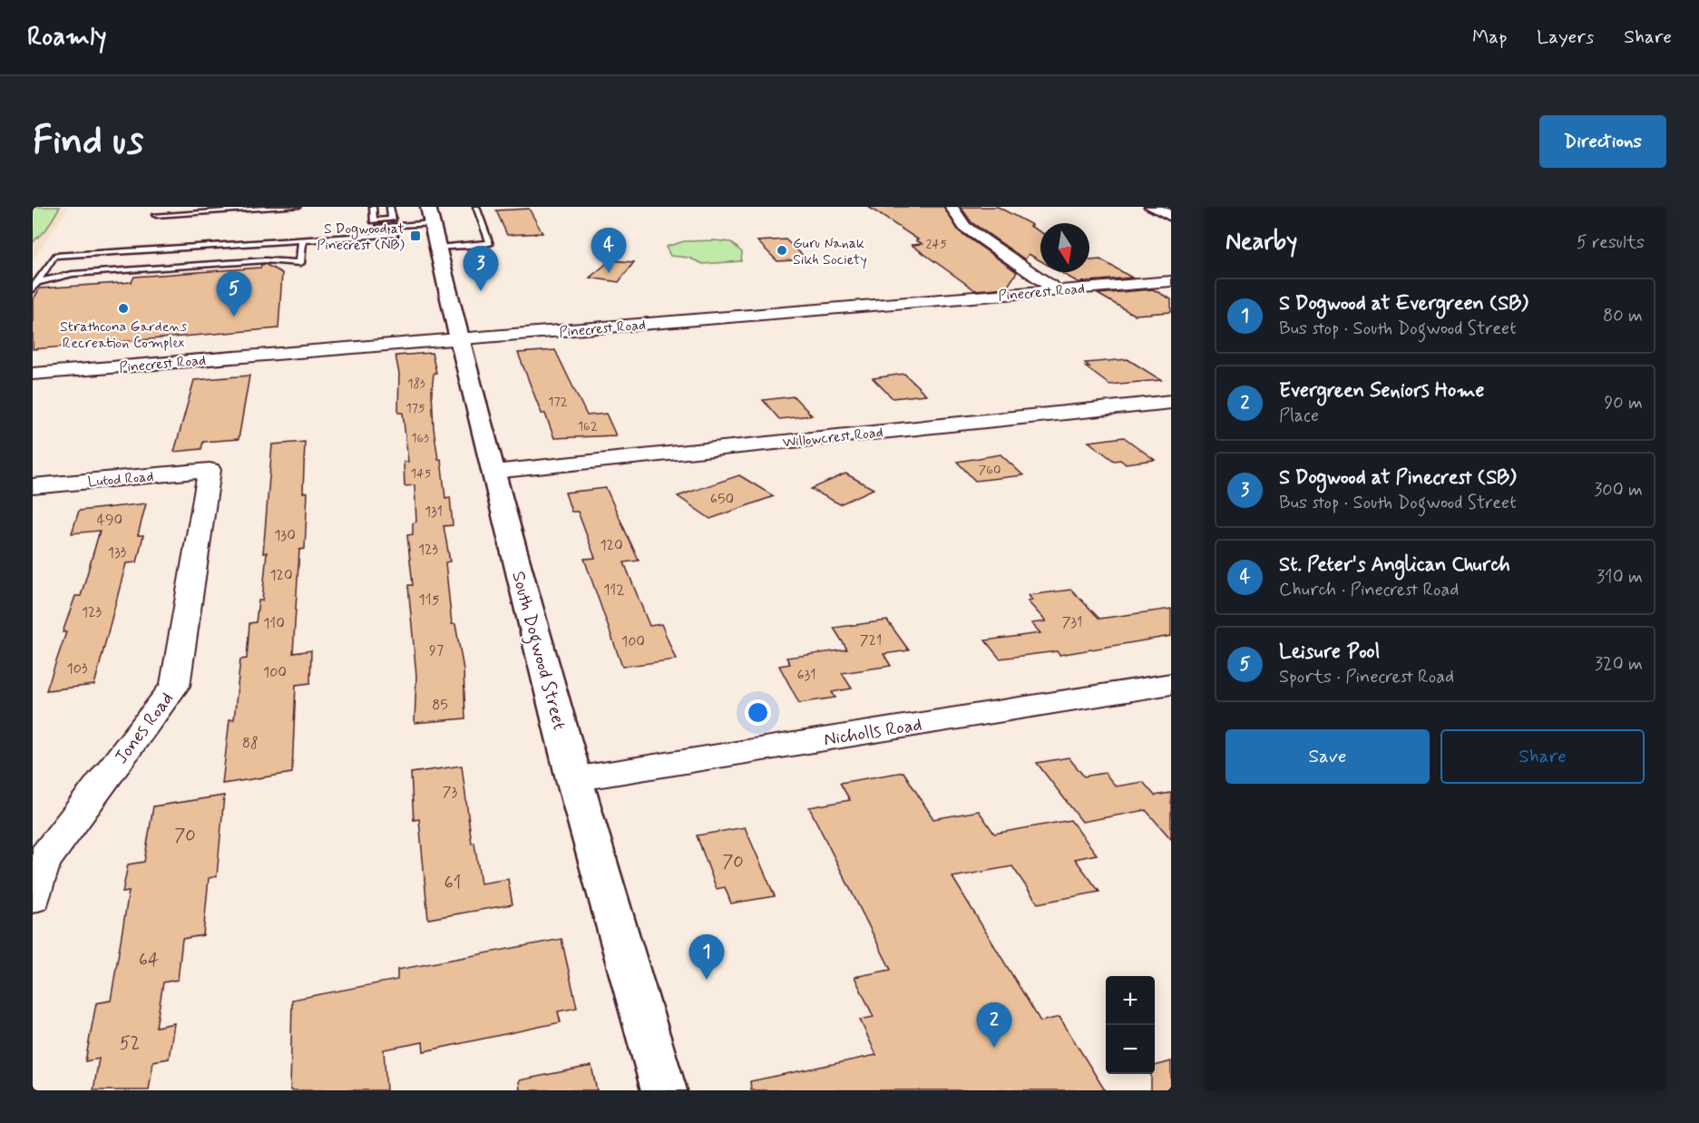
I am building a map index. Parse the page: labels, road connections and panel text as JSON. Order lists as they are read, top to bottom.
{
  "streets": {
    "main road": ["South Dogwood Street"],
    "street": [
      "Pinecrest Road",
      "Willowcrest Road",
      "Lutod Road",
      "Jones Road",
      "Nicholls Road"
    ]
  },
  "crossings": [
    ["Pinecrest Road", "South Dogwood Street"],
    ["Willowcrest Road", "South Dogwood Street"],
    ["Lutod Road", "Jones Road"],
    ["South Dogwood Street", "Nicholls Road"]
  ],
  "places": {
    "transit": ["S Dogwood at Pinecrest (NB)"],
    "other": ["Guru Nanak Sikh Society", "Strathcona Gardens Recreation Complex"]
  },
  "house_numbers": [
    "245",
    "183",
    "172",
    "175",
    "162",
    "163",
    "760",
    "145",
    "650",
    "131",
    "490",
    "130",
    "120",
    "123",
    "133",
    "120",
    "112",
    "115",
    "123",
    "731",
    "110",
    "721",
    "100",
    "97",
    "103",
    "100",
    "631",
    "85",
    "88",
    "73",
    "70",
    "70",
    "61",
    "64",
    "52"
  ],
  "north": "bottom",
  "page": {
    "header": "Roamly",
    "nav": ["Map", "Layers", "Share"],
    "buttons": [
      "Directions",
      ["Save", "Share"]
    ],
    "title": "Find us",
    "heading": ["Nearby", "5 results"],
    "pins": [
      "4",
      "3",
      "5",
      "1",
      "2"
    ],
    "list": [
      {
        "mark": "1",
        "name": "S Dogwood at Evergreen (SB)",
        "note": "Bus stop · South Dogwood Street",
        "value": "80 m"
      },
      {
        "mark": "2",
        "name": "Evergreen Seniors Home",
        "note": "Place",
        "value": "90 m"
      },
      {
        "mark": "3",
        "name": "S Dogwood at Pinecrest (SB)",
        "note": "Bus stop · South Dogwood Street",
        "value": "300 m"
      },
      {
        "mark": "4",
        "name": "St. Peter's Anglican Church",
        "note": "Church · Pinecrest Road",
        "value": "310 m"
      },
      {
        "mark": "5",
        "name": "Leisure Pool",
        "note": "Sports · Pinecrest Road",
        "value": "320 m"
      }
    ],
    "map_buttons": ["+", "−"]
  }
}
